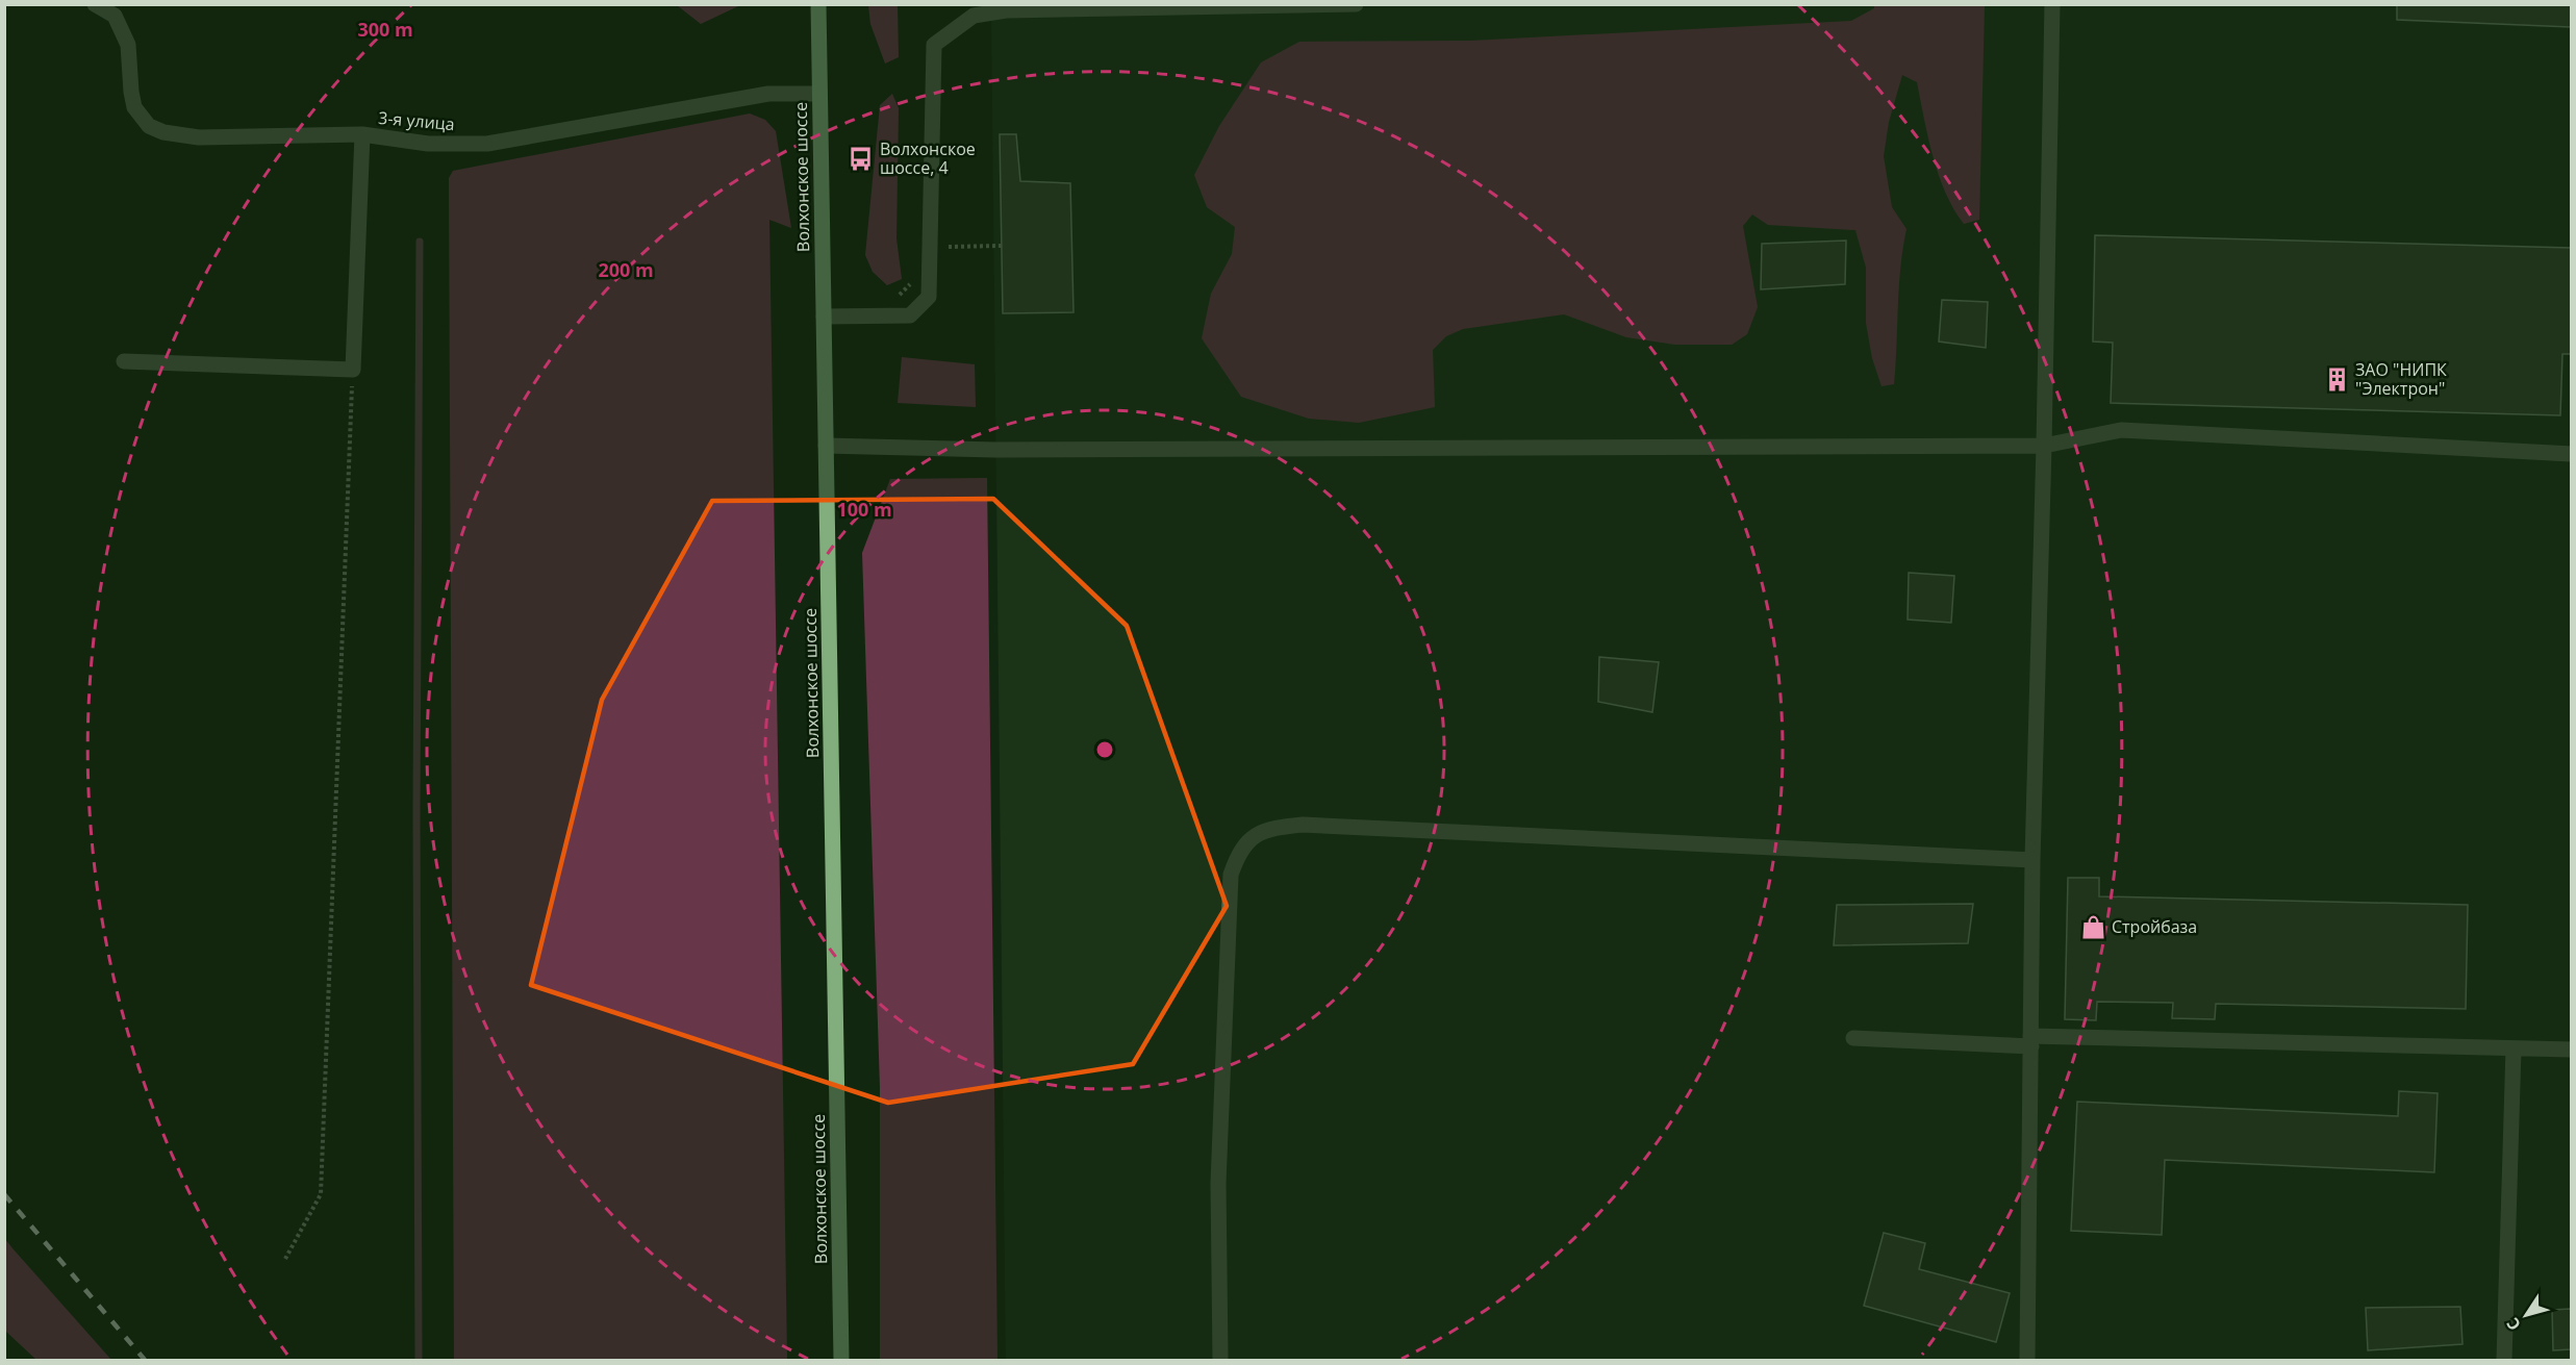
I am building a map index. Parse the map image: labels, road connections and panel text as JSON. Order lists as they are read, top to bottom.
{
  "streets": {
    "main road": ["Волхонское шоссе"],
    "street": ["3-я улица"]
  },
  "crossings": [
    ["3-я улица", "Волхонское шоссе"]
  ],
  "places": {
    "bus stop": ["Волхонское шоссе, 4"],
    "building": ["ЗАО \"НИПК \"Электрон\""],
    "shop": ["Стройбаза"]
  },
  "north": "bottom left",
  "rings": ["300 m", "200 m", "100 m"]
}
